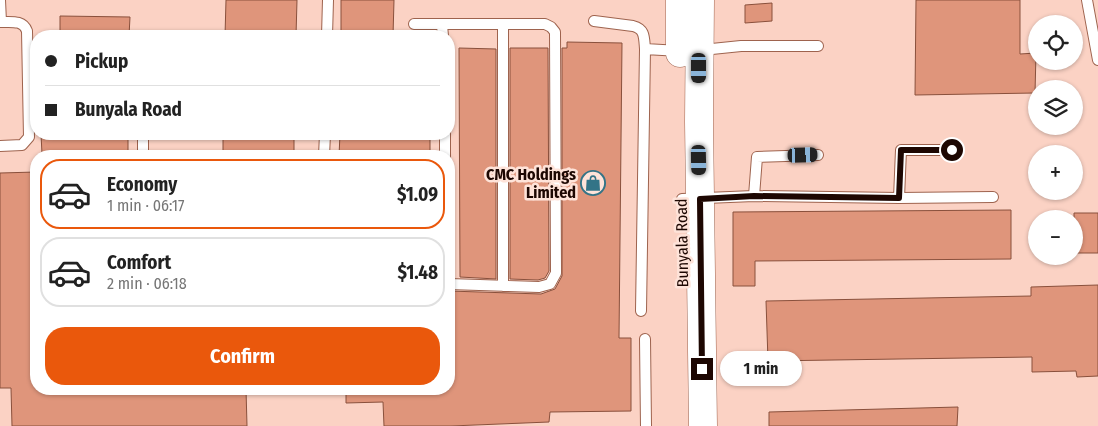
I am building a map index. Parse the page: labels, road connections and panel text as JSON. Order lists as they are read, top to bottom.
{
  "streets": {
    "main road": ["Bunyala Road"]
  },
  "places": {
    "shop": ["CMC Holdings Limited"]
  },
  "page": {
    "map_buttons": ["+", "−"],
    "banner": ["Pickup", "Bunyala Road"],
    "list": [
      {
        "name": "Economy",
        "note": "1 min · 06:17",
        "value": "$1.09"
      },
      {
        "name": "Comfort",
        "note": "2 min · 06:18",
        "value": "$1.48"
      }
    ],
    "buttons": "Confirm",
    "bubble": "1 min"
  }
}
